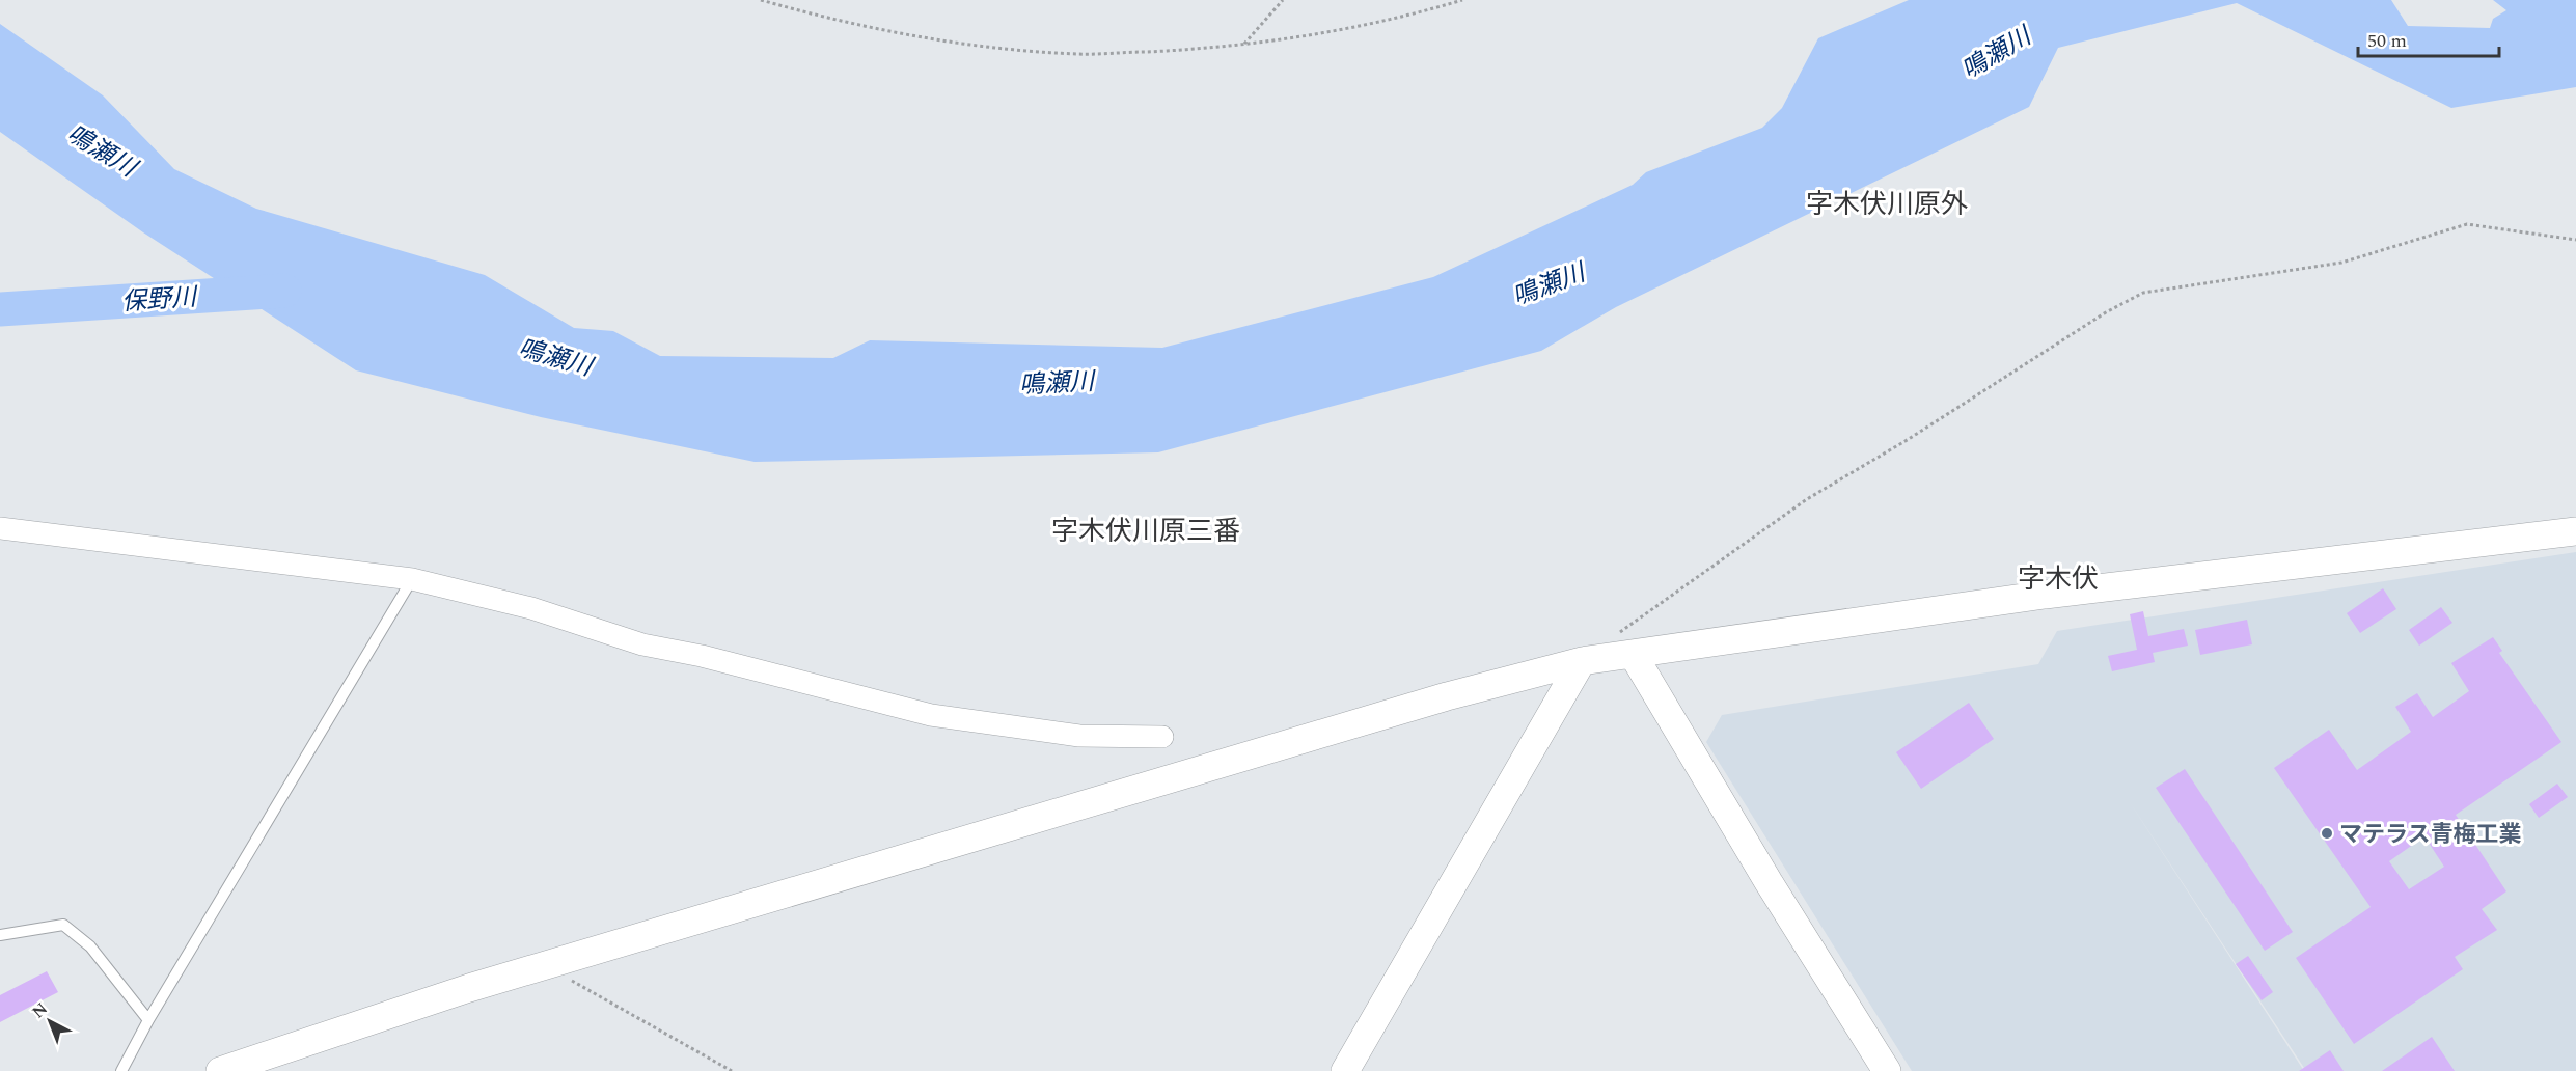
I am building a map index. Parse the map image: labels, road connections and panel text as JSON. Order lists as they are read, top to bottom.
{
  "districts": ["字木伏川原外", "字木伏川原三番", "字木伏"],
  "water": ["鳴瀬川", "保野川"],
  "places": ["マテラス青梅工業"],
  "scale_bar": "50 m",
  "north": "top left"
}
